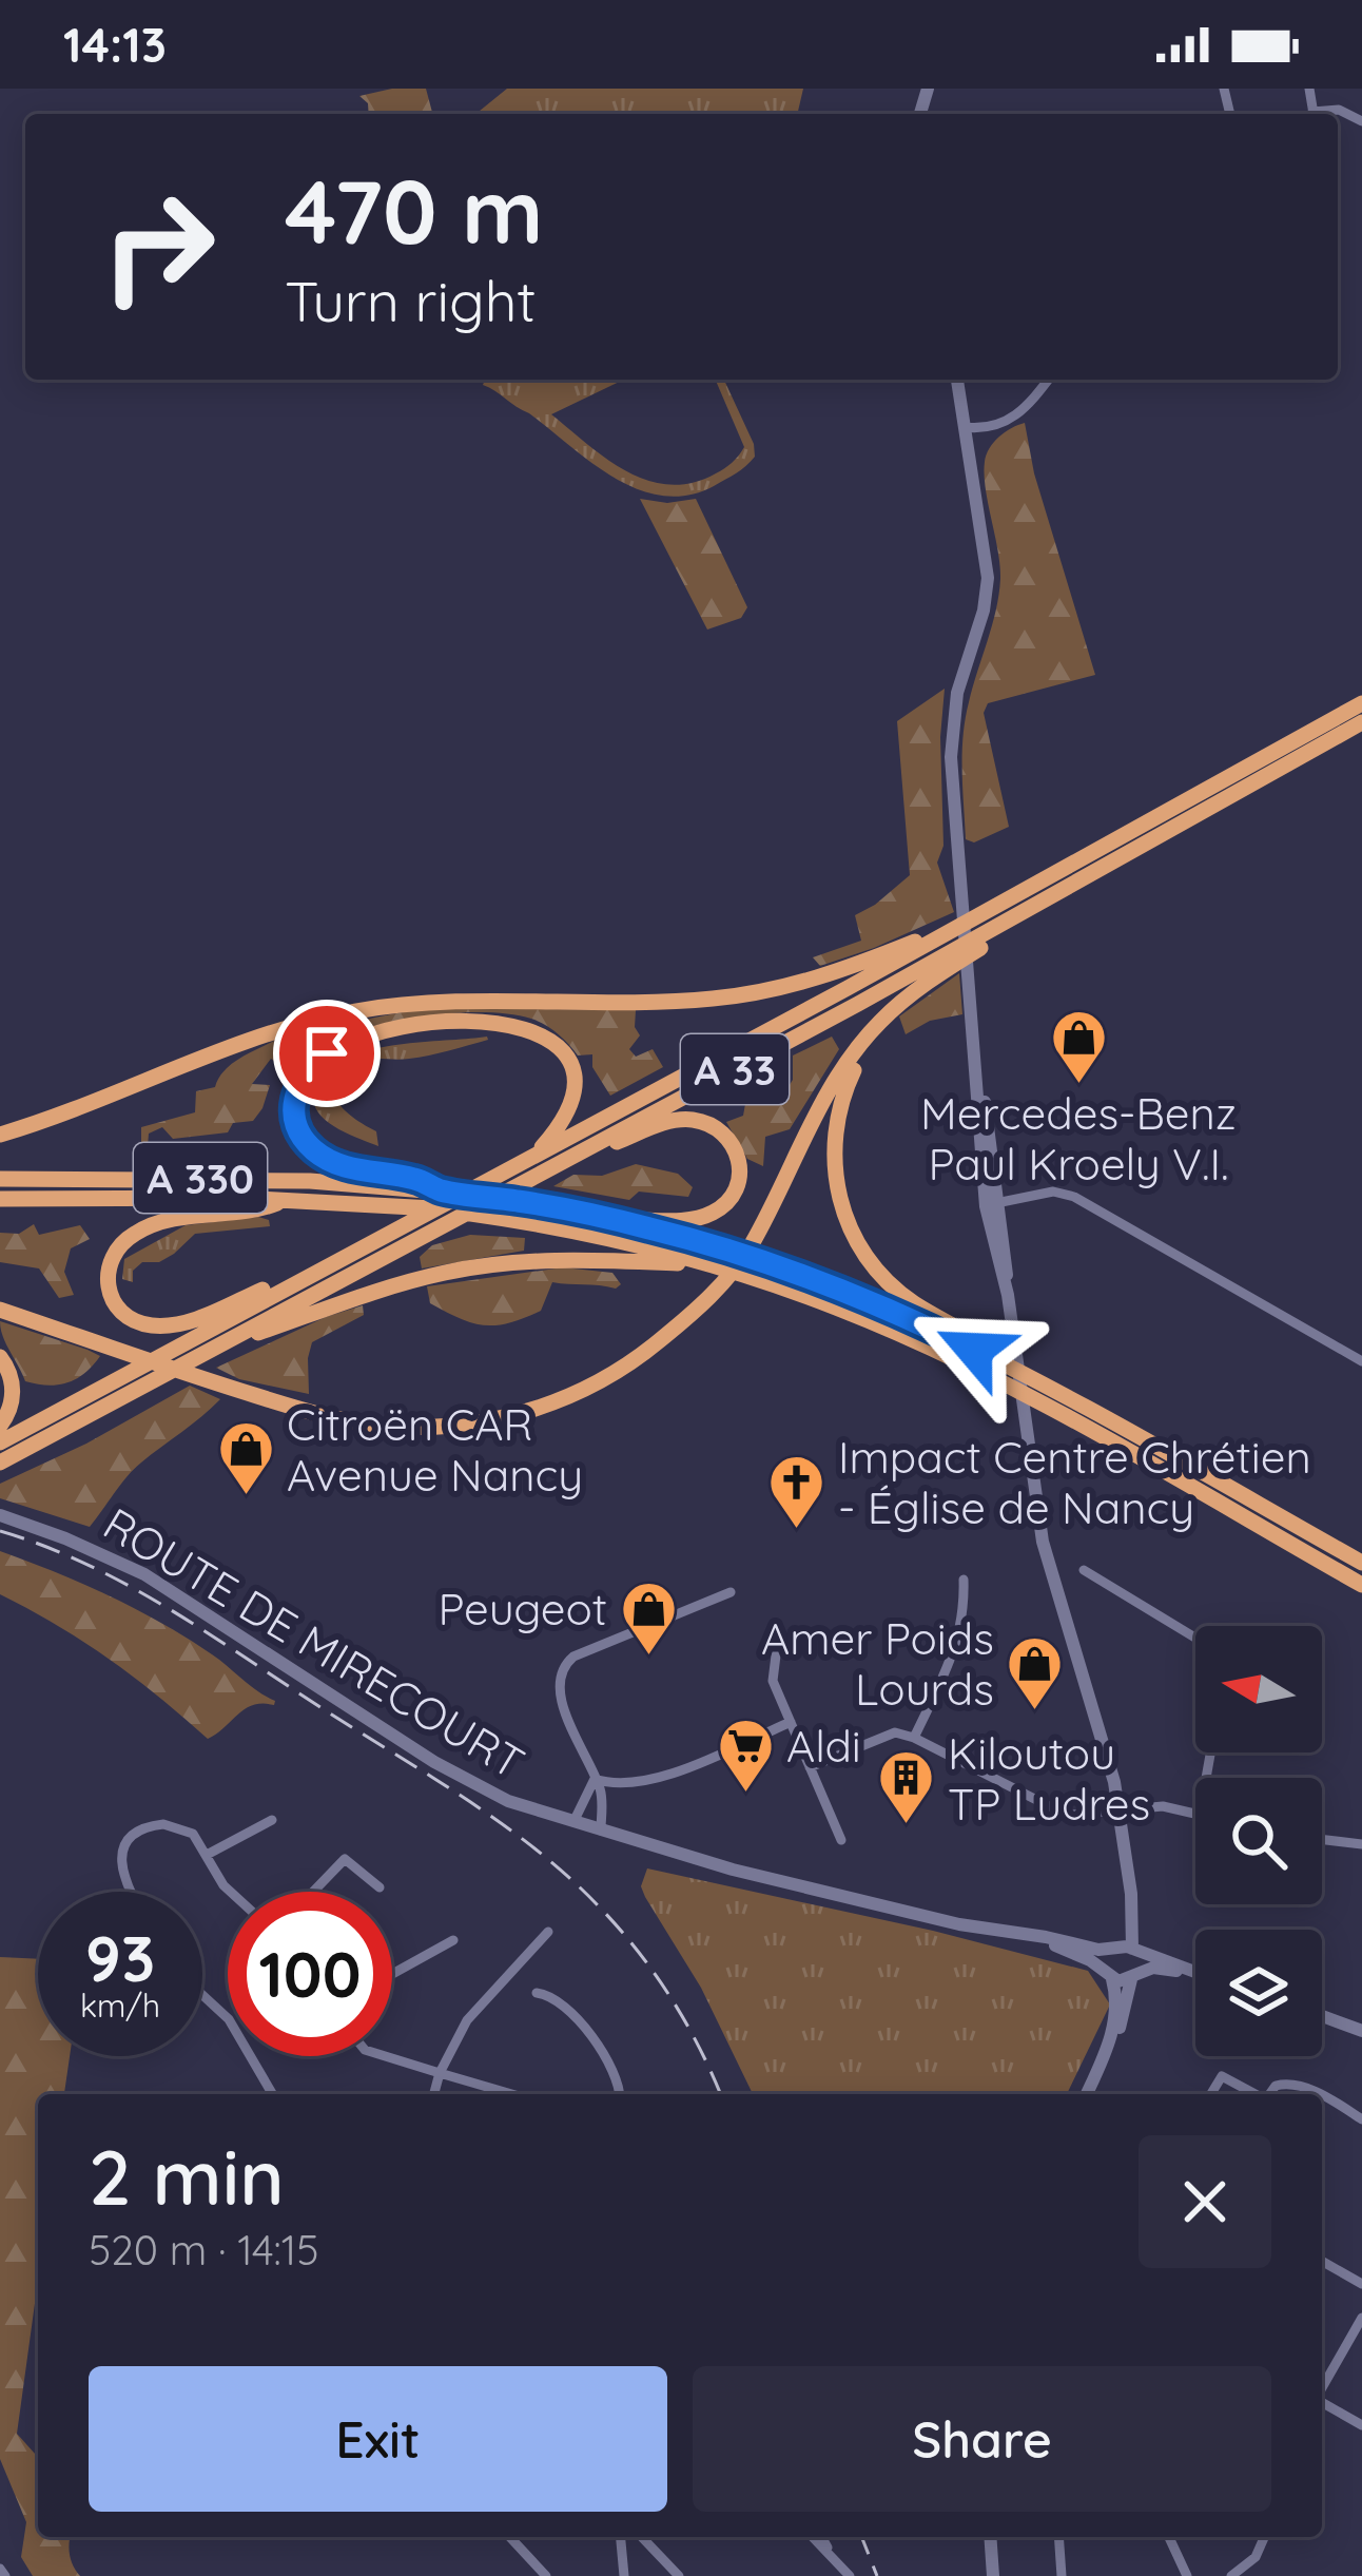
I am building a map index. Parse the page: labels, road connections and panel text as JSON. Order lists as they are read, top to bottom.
{
  "streets": {
    "highway": ["A 33", "A 330"],
    "street": ["ROUTE DE MIRECOURT"]
  },
  "places": {
    "shop": [
      "Mercedes-Benz Paul Kroely V.I.",
      "Citroën CAR Avenue Nancy",
      "Peugeot",
      "Amer Poids Lourds"
    ],
    "church": ["Impact Centre Chrétien - Église de Nancy"],
    "supermarket": ["Aldi"],
    "building": ["Kiloutou TP Ludres"]
  },
  "north": "left",
  "page": {
    "status": "14:13",
    "turn": ["470 m", "Turn right"],
    "speed": "93 km/h",
    "limit": "100",
    "heading": ["2 min", "520 m · 14:15"],
    "buttons": ["Exit", "Share"]
  }
}
